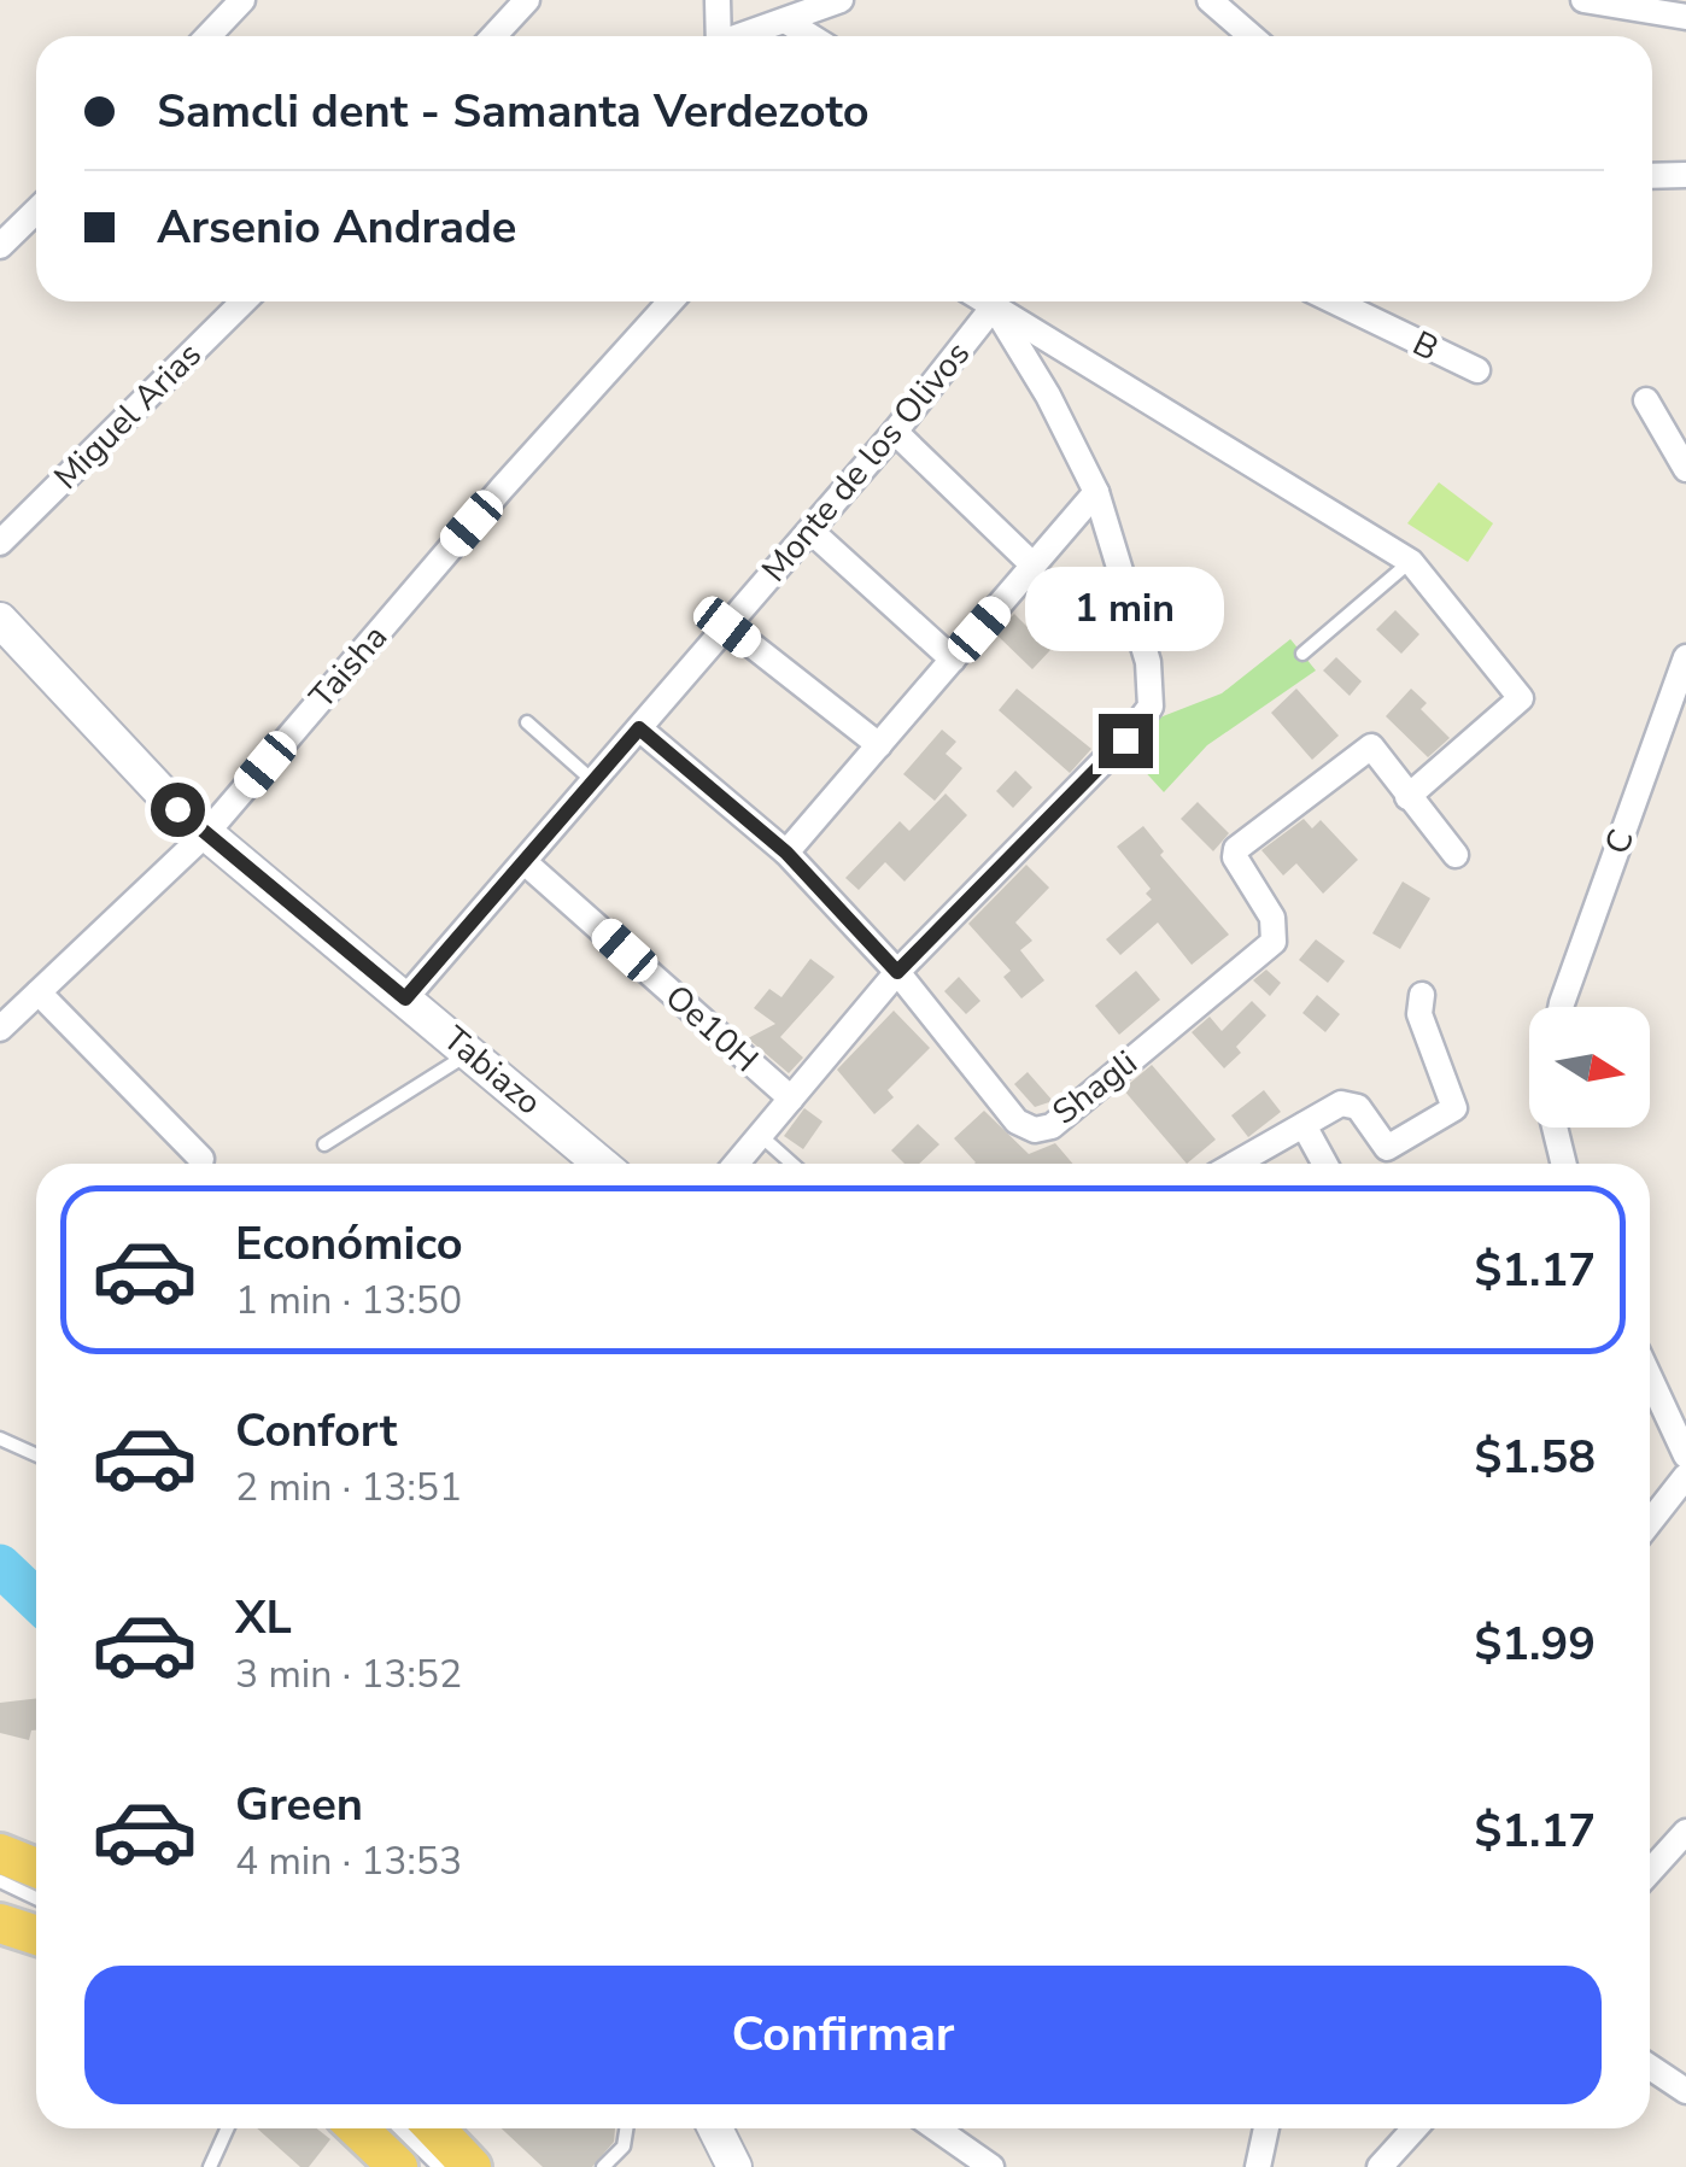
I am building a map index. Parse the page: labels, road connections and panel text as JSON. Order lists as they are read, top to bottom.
{
  "streets": {
    "street": [
      "B",
      "Miguel Arias",
      "Monte de los Olivos",
      "Taisha",
      "C",
      "Oe10H",
      "Tabiazo",
      "Shagli"
    ]
  },
  "crossings": [
    ["Monte de los Olivos", "Oe10H"],
    ["Monte de los Olivos", "Tabiazo"],
    ["Monte de los Olivos", "Shagli"],
    ["Taisha", "Tabiazo"]
  ],
  "north": "right",
  "page": {
    "banner": ["Samcli dent - Samanta Verdezoto", "Arsenio Andrade"],
    "bubble": "1 min",
    "list": [
      {
        "name": "Económico",
        "note": "1 min · 13:50",
        "value": "$1.17"
      },
      {
        "name": "Confort",
        "note": "2 min · 13:51",
        "value": "$1.58"
      },
      {
        "name": "XL",
        "note": "3 min · 13:52",
        "value": "$1.99"
      },
      {
        "name": "Green",
        "note": "4 min · 13:53",
        "value": "$1.17"
      }
    ],
    "buttons": "Confirmar"
  }
}
